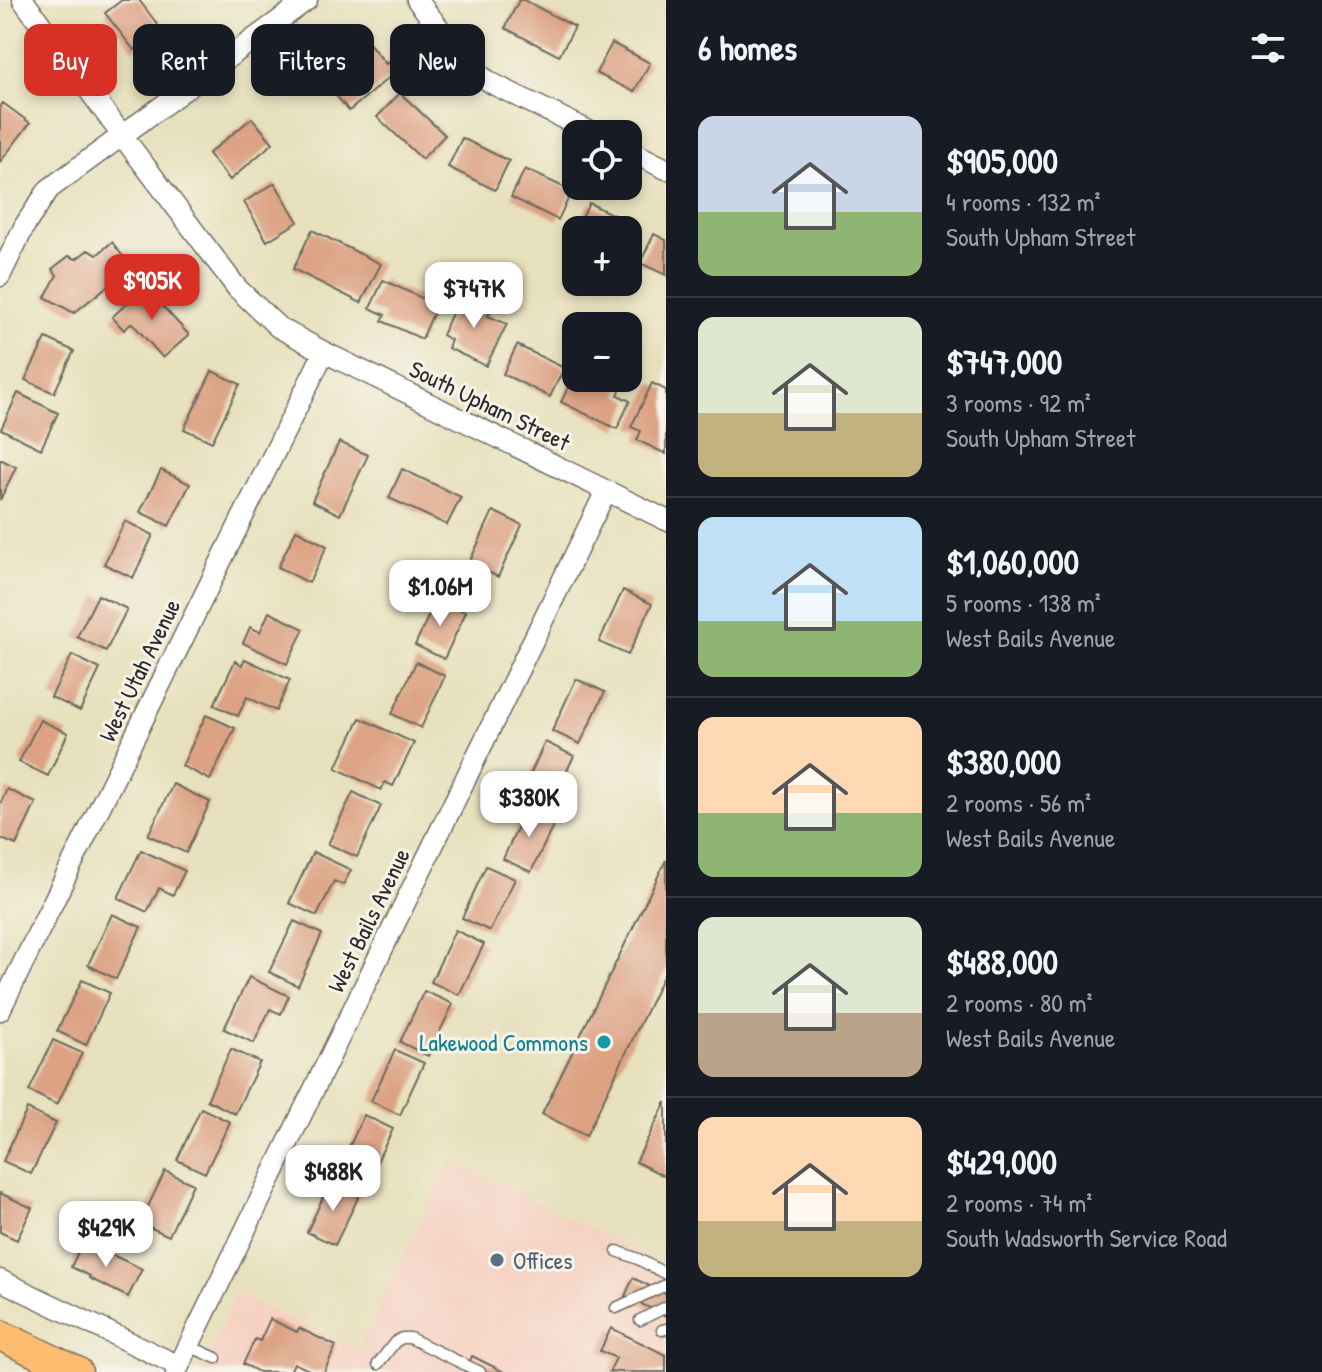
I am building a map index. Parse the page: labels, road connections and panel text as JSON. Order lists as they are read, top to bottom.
{
  "streets": {
    "street": ["South Upham Street", "West Utah Avenue", "West Bails Avenue"]
  },
  "crossings": [
    ["South Upham Street", "West Utah Avenue"],
    ["South Upham Street", "West Bails Avenue"]
  ],
  "places": ["Lakewood Commons", "Offices"],
  "page": {
    "heading": "6 homes",
    "chip": [
      "Buy",
      "Rent",
      "Filters",
      "New"
    ],
    "list": [
      {
        "name": "$905,000",
        "note": "4 rooms · 132 m² · South Upham Street"
      },
      {
        "name": "$747,000",
        "note": "3 rooms · 92 m² · South Upham Street"
      },
      {
        "name": "$1,060,000",
        "note": "5 rooms · 138 m² · West Bails Avenue"
      },
      {
        "name": "$380,000",
        "note": "2 rooms · 56 m² · West Bails Avenue"
      },
      {
        "name": "$488,000",
        "note": "2 rooms · 80 m² · West Bails Avenue"
      },
      {
        "name": "$429,000",
        "note": "2 rooms · 74 m² · South Wadsworth Service Road"
      }
    ],
    "map_buttons": ["+", "−"],
    "price": [
      "$905K",
      "$747K",
      "$1.06M",
      "$380K",
      "$488K",
      "$429K"
    ]
  }
}
